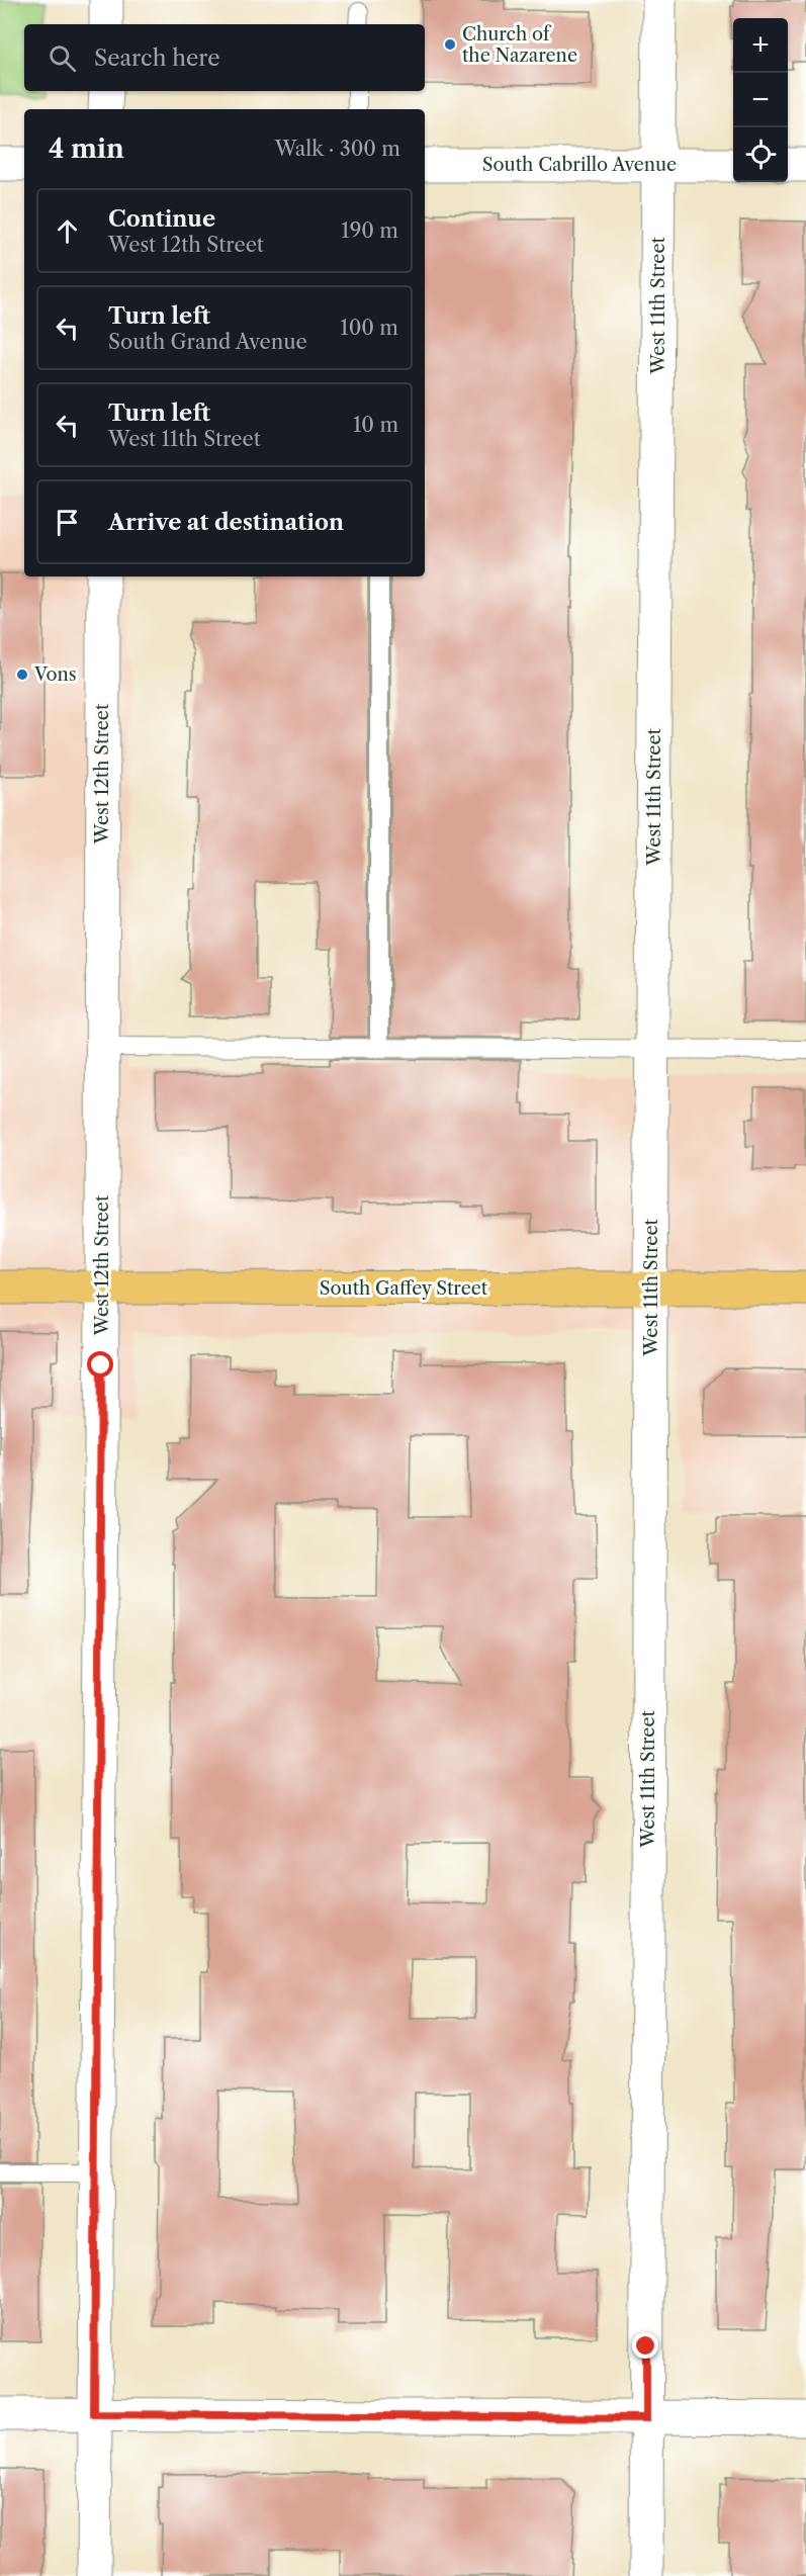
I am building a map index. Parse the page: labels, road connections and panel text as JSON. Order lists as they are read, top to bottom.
{
  "streets": {
    "main road": ["South Gaffey Street"],
    "street": ["South Cabrillo Avenue", "West 11th Street", "West 12th Street"]
  },
  "crossings": [
    ["South Cabrillo Avenue", "West 11th Street"],
    ["West 11th Street", "South Gaffey Street"],
    ["West 12th Street", "South Gaffey Street"]
  ],
  "places": ["Church of the Nazarene", "Vons"],
  "page": {
    "map_buttons": ["+", "−"],
    "search": "Search here",
    "heading": ["4 min", "Walk · 300 m"],
    "list": [
      ["Continue", "West 12th Street", "190 m"],
      ["Turn left", "South Grand Avenue", "100 m"],
      ["Turn left", "West 11th Street", "10 m"],
      "Arrive at destination"
    ]
  }
}
